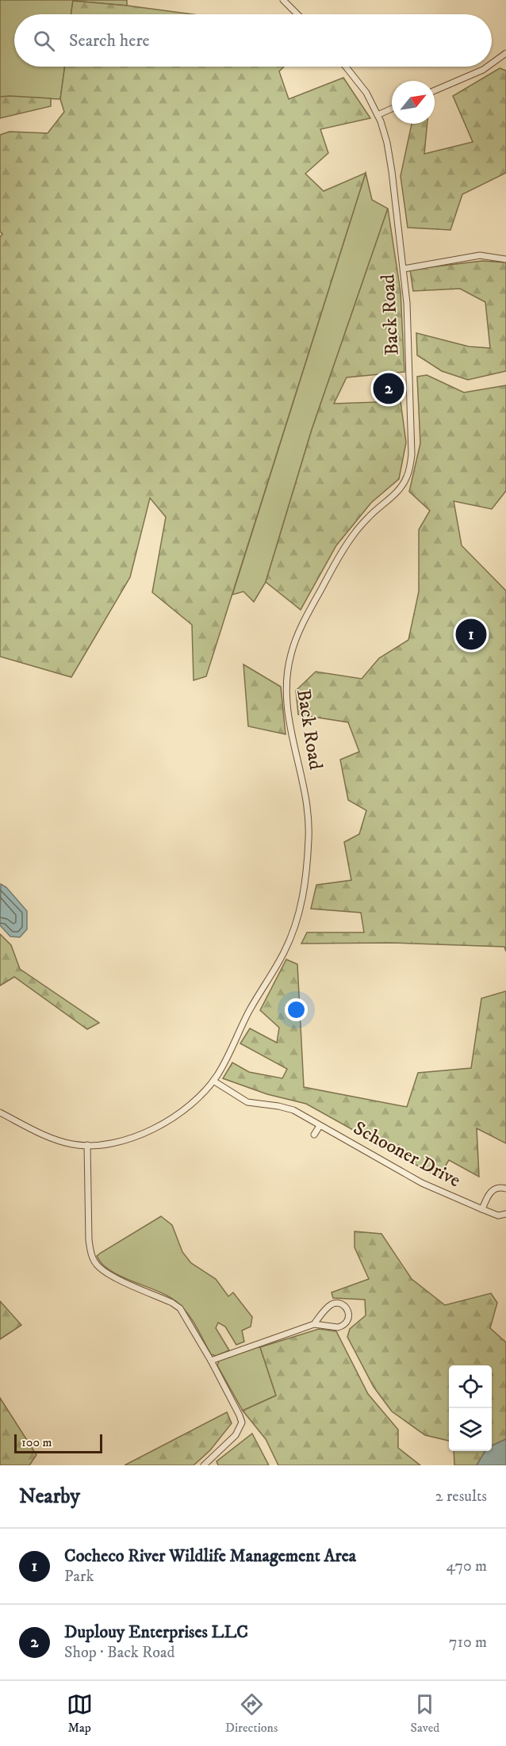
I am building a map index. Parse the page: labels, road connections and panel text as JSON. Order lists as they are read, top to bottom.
{
  "streets": {
    "street": ["Back Road", "Schooner Drive"]
  },
  "crossings": [
    ["Back Road", "Schooner Drive"]
  ],
  "scale_bar": "100 m",
  "north": "top right",
  "page": {
    "search": "Search here",
    "pins": ["2", "1"],
    "scale": "100 m",
    "heading": ["Nearby", "2 results"],
    "list": [
      {
        "mark": "1",
        "name": "Cocheco River Wildlife Management Area",
        "note": "Park",
        "value": "470 m"
      },
      {
        "mark": "2",
        "name": "Duplouy Enterprises LLC",
        "note": "Shop · Back Road",
        "value": "710 m"
      }
    ],
    "nav": ["Map", "Directions", "Saved"]
  }
}
